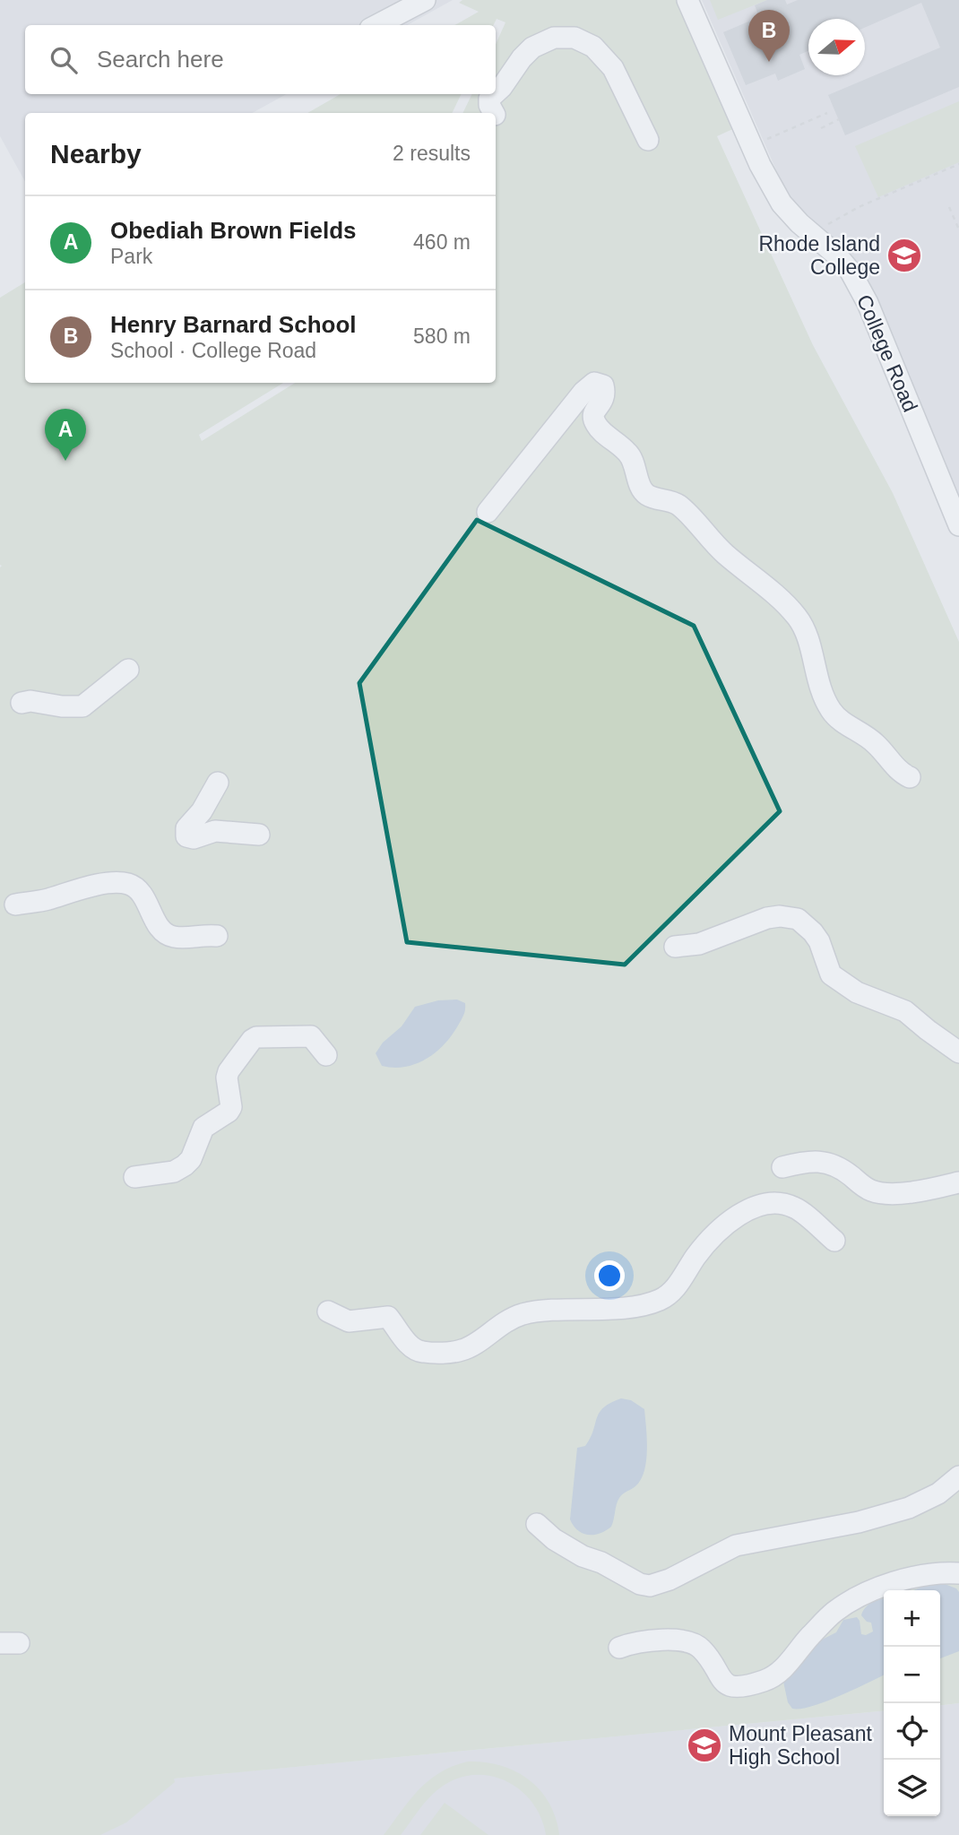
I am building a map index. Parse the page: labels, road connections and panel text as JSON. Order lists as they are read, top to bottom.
{
  "streets": {
    "street": ["College Road"]
  },
  "places": {
    "school or university": ["Rhode Island College", "Mount Pleasant High School"]
  },
  "north": "right",
  "page": {
    "pins": ["B", "A"],
    "search": "Search here",
    "heading": ["Nearby", "2 results"],
    "list": [
      {
        "mark": "A",
        "name": "Obediah Brown Fields",
        "note": "Park",
        "value": "460 m"
      },
      {
        "mark": "B",
        "name": "Henry Barnard School",
        "note": "School · College Road",
        "value": "580 m"
      }
    ],
    "map_buttons": ["+", "−"]
  }
}
